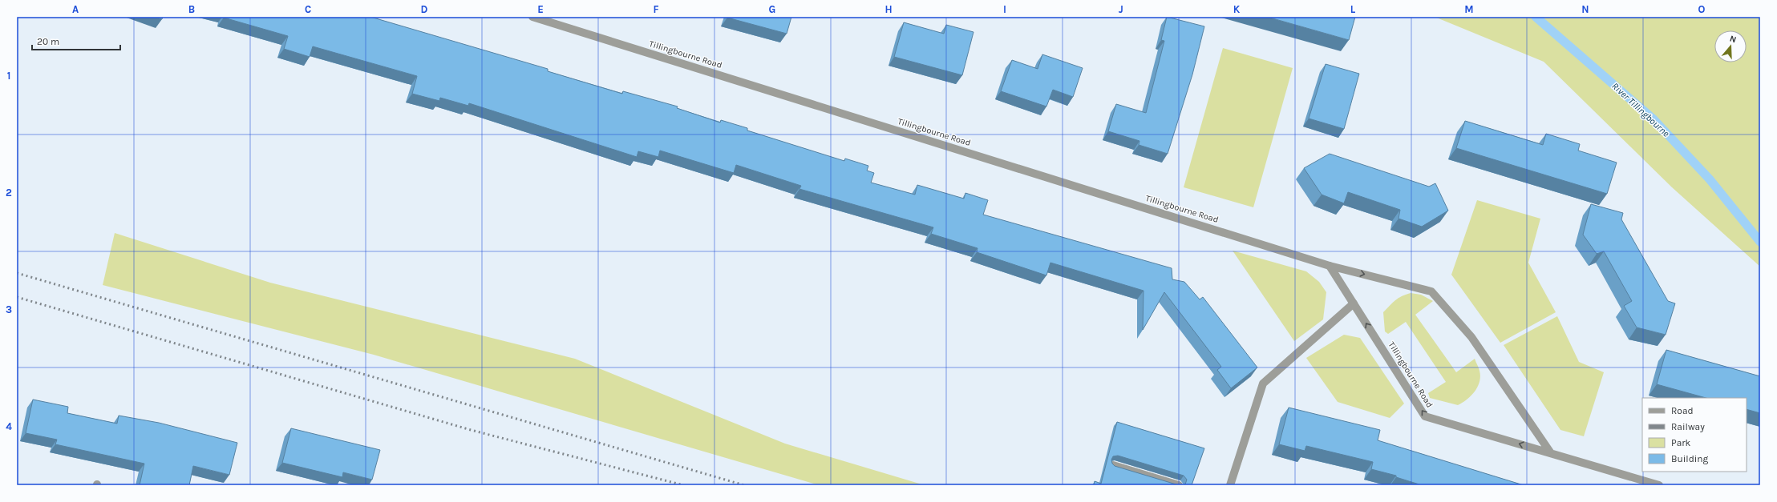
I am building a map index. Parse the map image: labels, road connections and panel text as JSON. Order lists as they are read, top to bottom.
{
  "streets": {
    "street": ["Tillingbourne Road"]
  },
  "water": ["River Tillingbourne"],
  "legend": [
    "Road",
    "Railway",
    "Park",
    "Building"
  ],
  "scale_bar": "20 m",
  "north": "top",
  "grid": {
    "columns": [
      "A",
      "B",
      "C",
      "D",
      "E",
      "F",
      "G",
      "H",
      "I",
      "J",
      "K",
      "L",
      "M",
      "N",
      "O"
    ],
    "rows": [
      "1",
      "2",
      "3",
      "4"
    ]
  }
}
